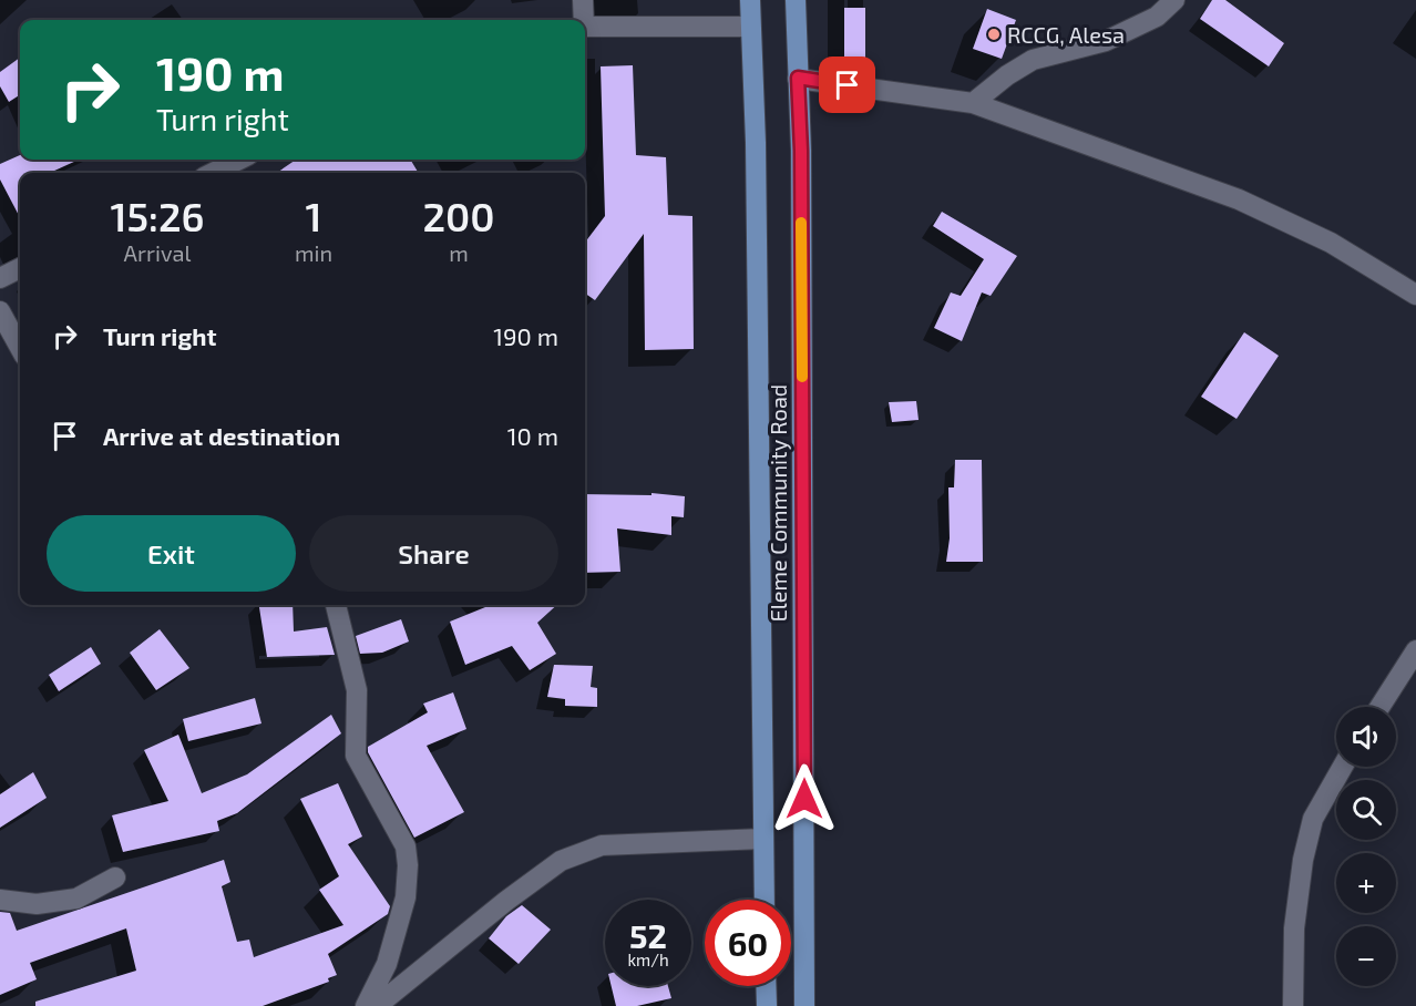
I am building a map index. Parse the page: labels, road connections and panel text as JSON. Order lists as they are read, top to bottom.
{
  "streets": {
    "main road": ["Eleme Community Road"]
  },
  "places": ["RCCG, Alesa"],
  "page": {
    "turn": ["190 m", "Turn right"],
    "eta": [
      "15:26",
      "Arrival",
      "1",
      "min",
      "200",
      "m"
    ],
    "list": [
      {
        "name": "Turn right",
        "value": "190 m"
      },
      {
        "name": "Arrive at destination",
        "value": "10 m"
      }
    ],
    "buttons": ["Exit", "Share"],
    "map_buttons": ["+", "−"],
    "speed": "52 km/h",
    "limit": "60"
  }
}
